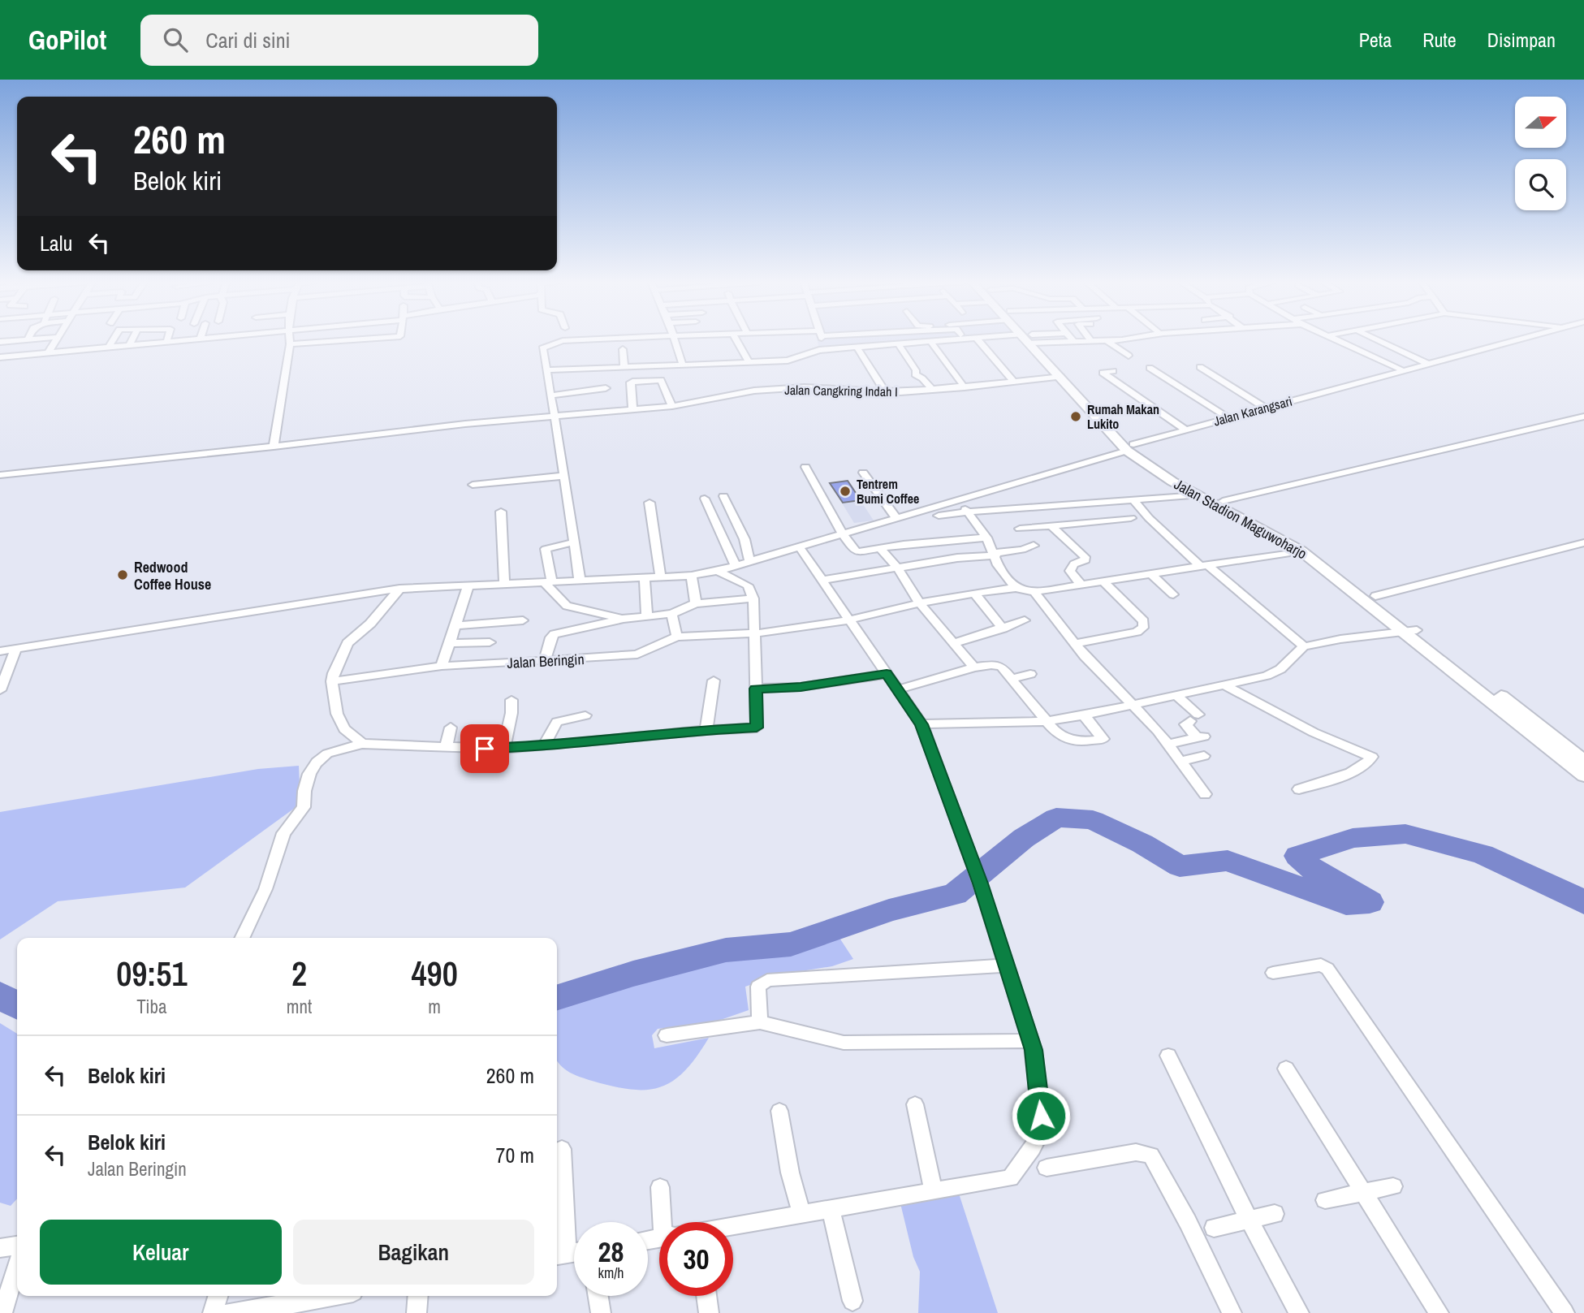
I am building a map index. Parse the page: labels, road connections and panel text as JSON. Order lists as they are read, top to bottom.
{
  "streets": {
    "main road": ["Jalan Stadion Maguwoharjo"],
    "street": ["Jalan Cangkring Indah I", "Jalan Karangsari", "Jalan Beringin"]
  },
  "crossings": [
    ["Jalan Cangkring Indah I", "Jalan Stadion Maguwoharjo"],
    ["Jalan Karangsari", "Jalan Stadion Maguwoharjo"]
  ],
  "places": ["Rumah Makan Lukito", "Tentrem Bumi Coffee", "Redwood Coffee House"],
  "north": "right",
  "page": {
    "header": "GoPilot",
    "search": "Cari di sini",
    "nav": ["Peta", "Rute", "Disimpan"],
    "turn": ["260 m", "Belok kiri"],
    "then": "Lalu",
    "eta": [
      "09:51",
      "Tiba",
      "2",
      "mnt",
      "490",
      "m"
    ],
    "list": [
      {
        "name": "Belok kiri",
        "value": "260 m"
      },
      {
        "name": "Belok kiri",
        "note": "Jalan Beringin",
        "value": "70 m"
      }
    ],
    "buttons": ["Keluar", "Bagikan"],
    "speed": "28 km/h",
    "limit": "30"
  }
}
